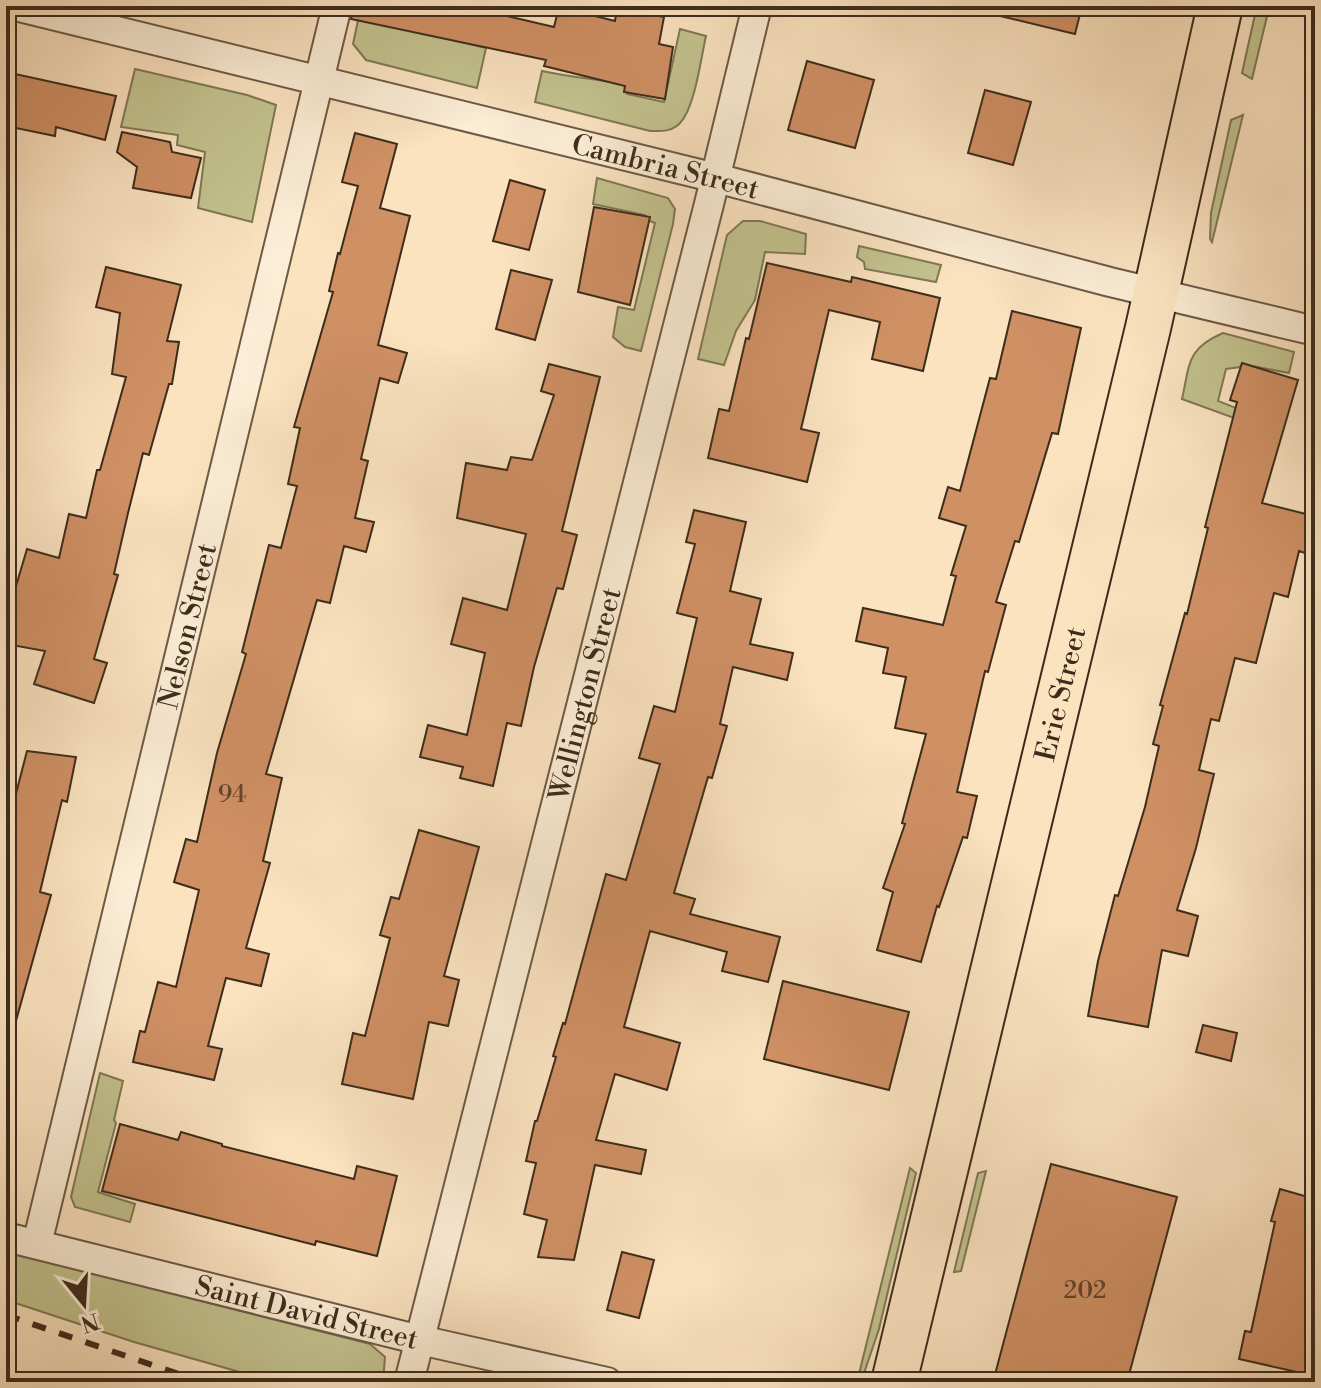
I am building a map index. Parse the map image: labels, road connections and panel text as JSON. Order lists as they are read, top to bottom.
{
  "streets": {
    "main road": ["Erie Street"],
    "street": [
      "Cambria Street",
      "Nelson Street",
      "Wellington Street",
      "Saint David Street"
    ]
  },
  "crossings": [
    ["Cambria Street", "Nelson Street"],
    ["Cambria Street", "Wellington Street"],
    ["Cambria Street", "Erie Street"],
    ["Nelson Street", "Saint David Street"],
    ["Wellington Street", "Saint David Street"]
  ],
  "house_numbers": ["94", "202"],
  "north": "bottom"
}
